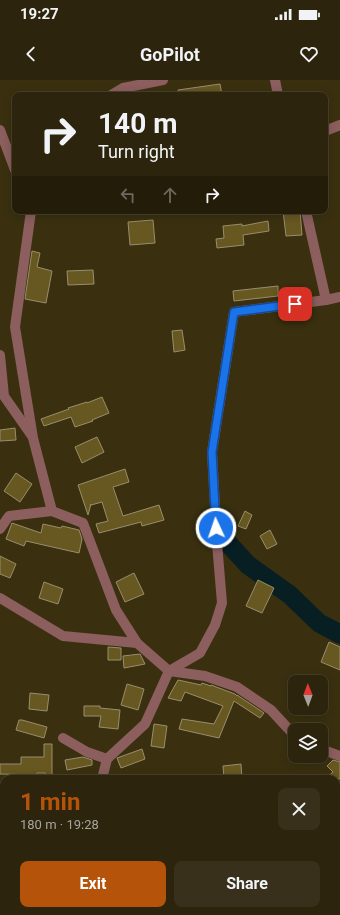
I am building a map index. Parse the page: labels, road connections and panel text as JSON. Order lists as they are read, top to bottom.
{
  "north": "top",
  "page": {
    "status": "19:27",
    "header": "GoPilot",
    "turn": ["140 m", "Turn right"],
    "heading": ["1 min", "180 m · 19:28"],
    "buttons": ["Exit", "Share"]
  }
}
